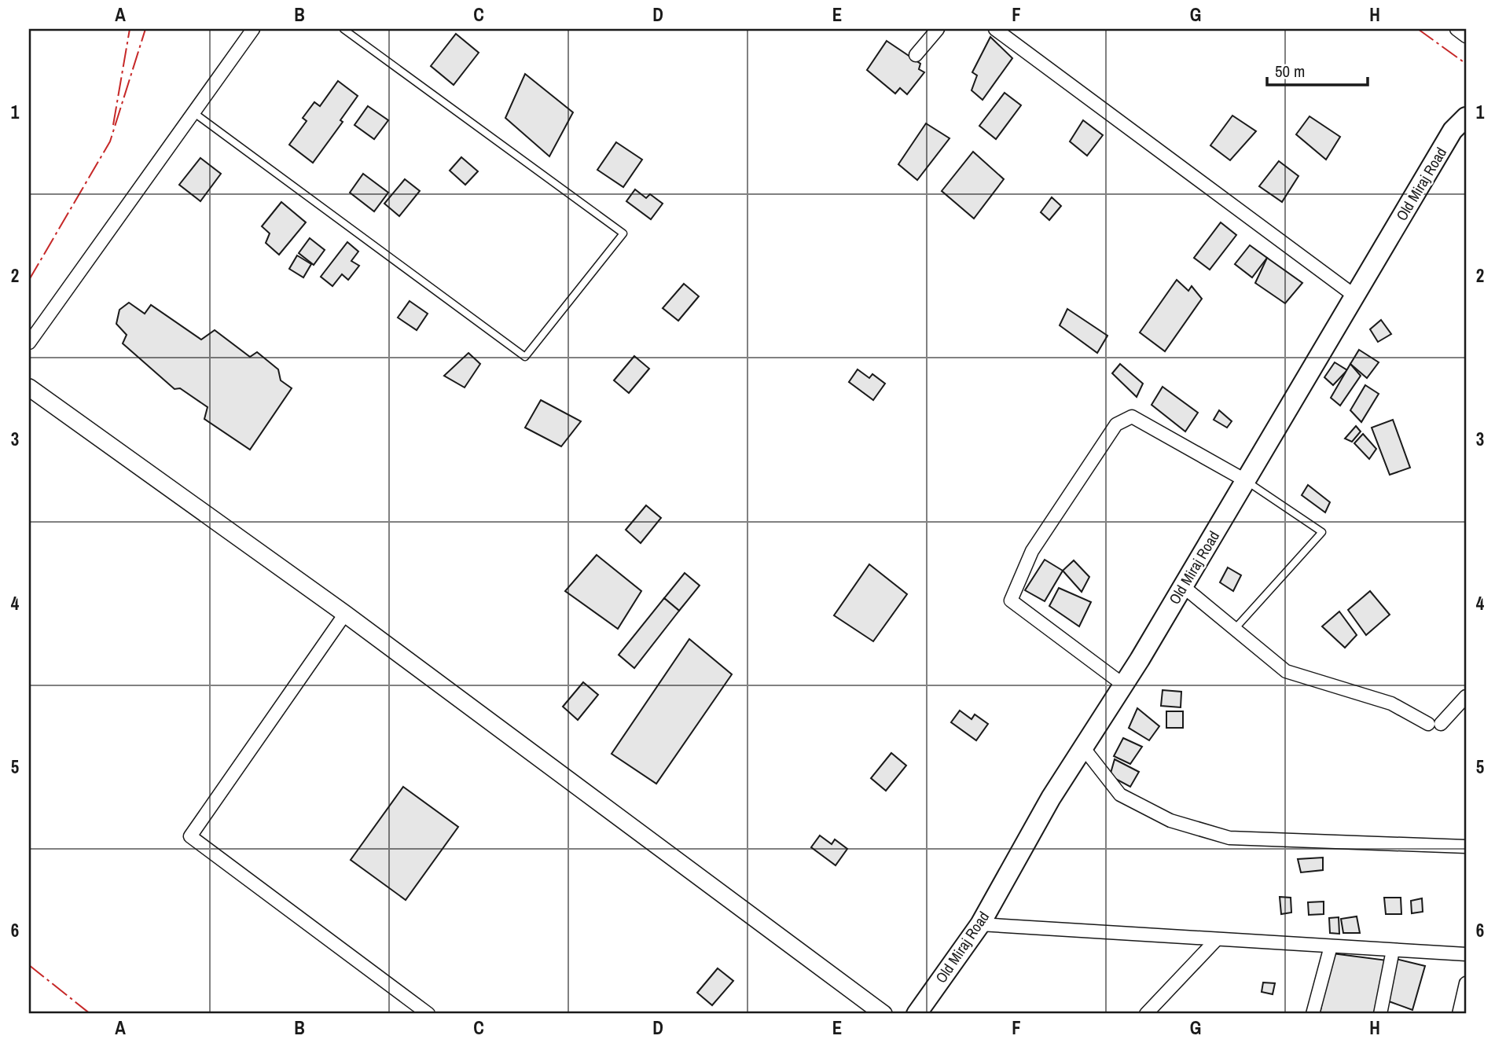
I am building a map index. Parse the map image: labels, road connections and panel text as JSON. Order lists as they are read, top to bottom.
{
  "streets": {
    "main road": ["Old Miraj Road"]
  },
  "scale_bar": "50 m",
  "grid": {
    "columns": [
      "A",
      "B",
      "C",
      "D",
      "E",
      "F",
      "G",
      "H"
    ],
    "rows": [
      "1",
      "2",
      "3",
      "4",
      "5",
      "6"
    ]
  }
}
